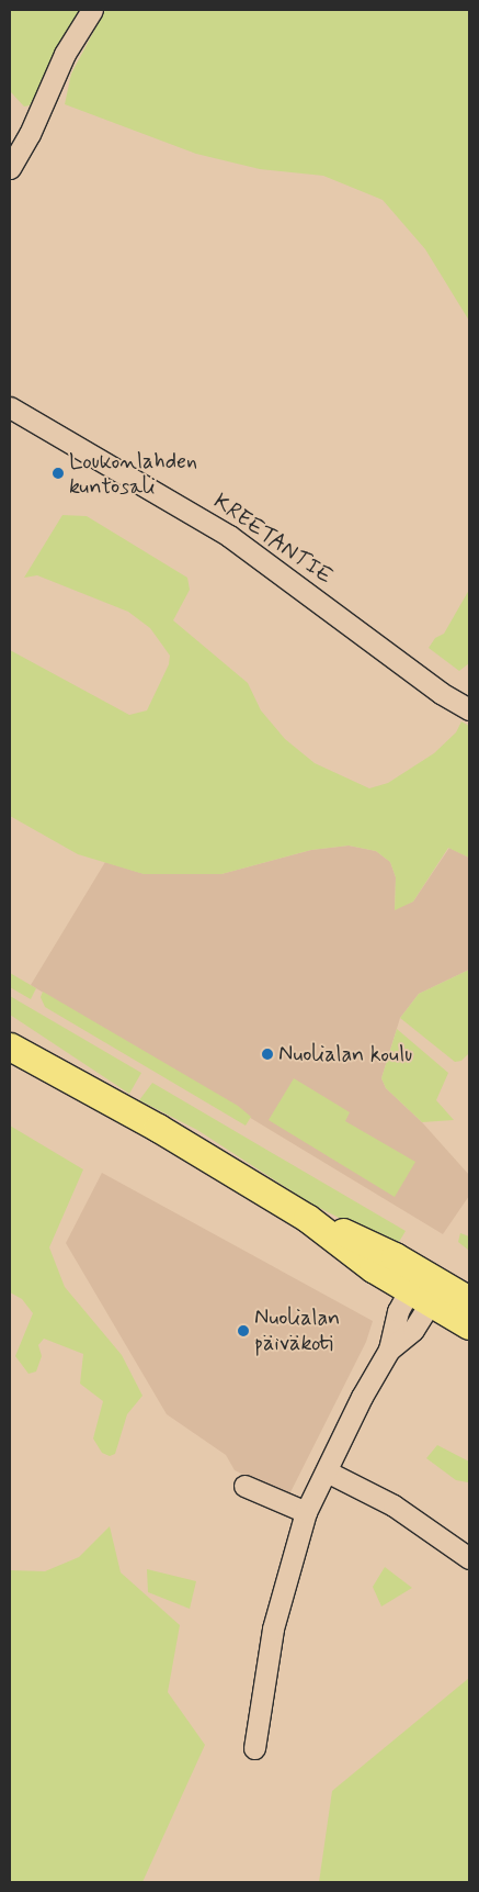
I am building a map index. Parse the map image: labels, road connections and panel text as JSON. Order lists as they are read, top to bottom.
{
  "streets": {
    "street": ["KREETANTIE"]
  },
  "places": ["Loukonlahden kuntosali", "Nuolialan koulu", "Nuolialan päiväkoti"]
}
